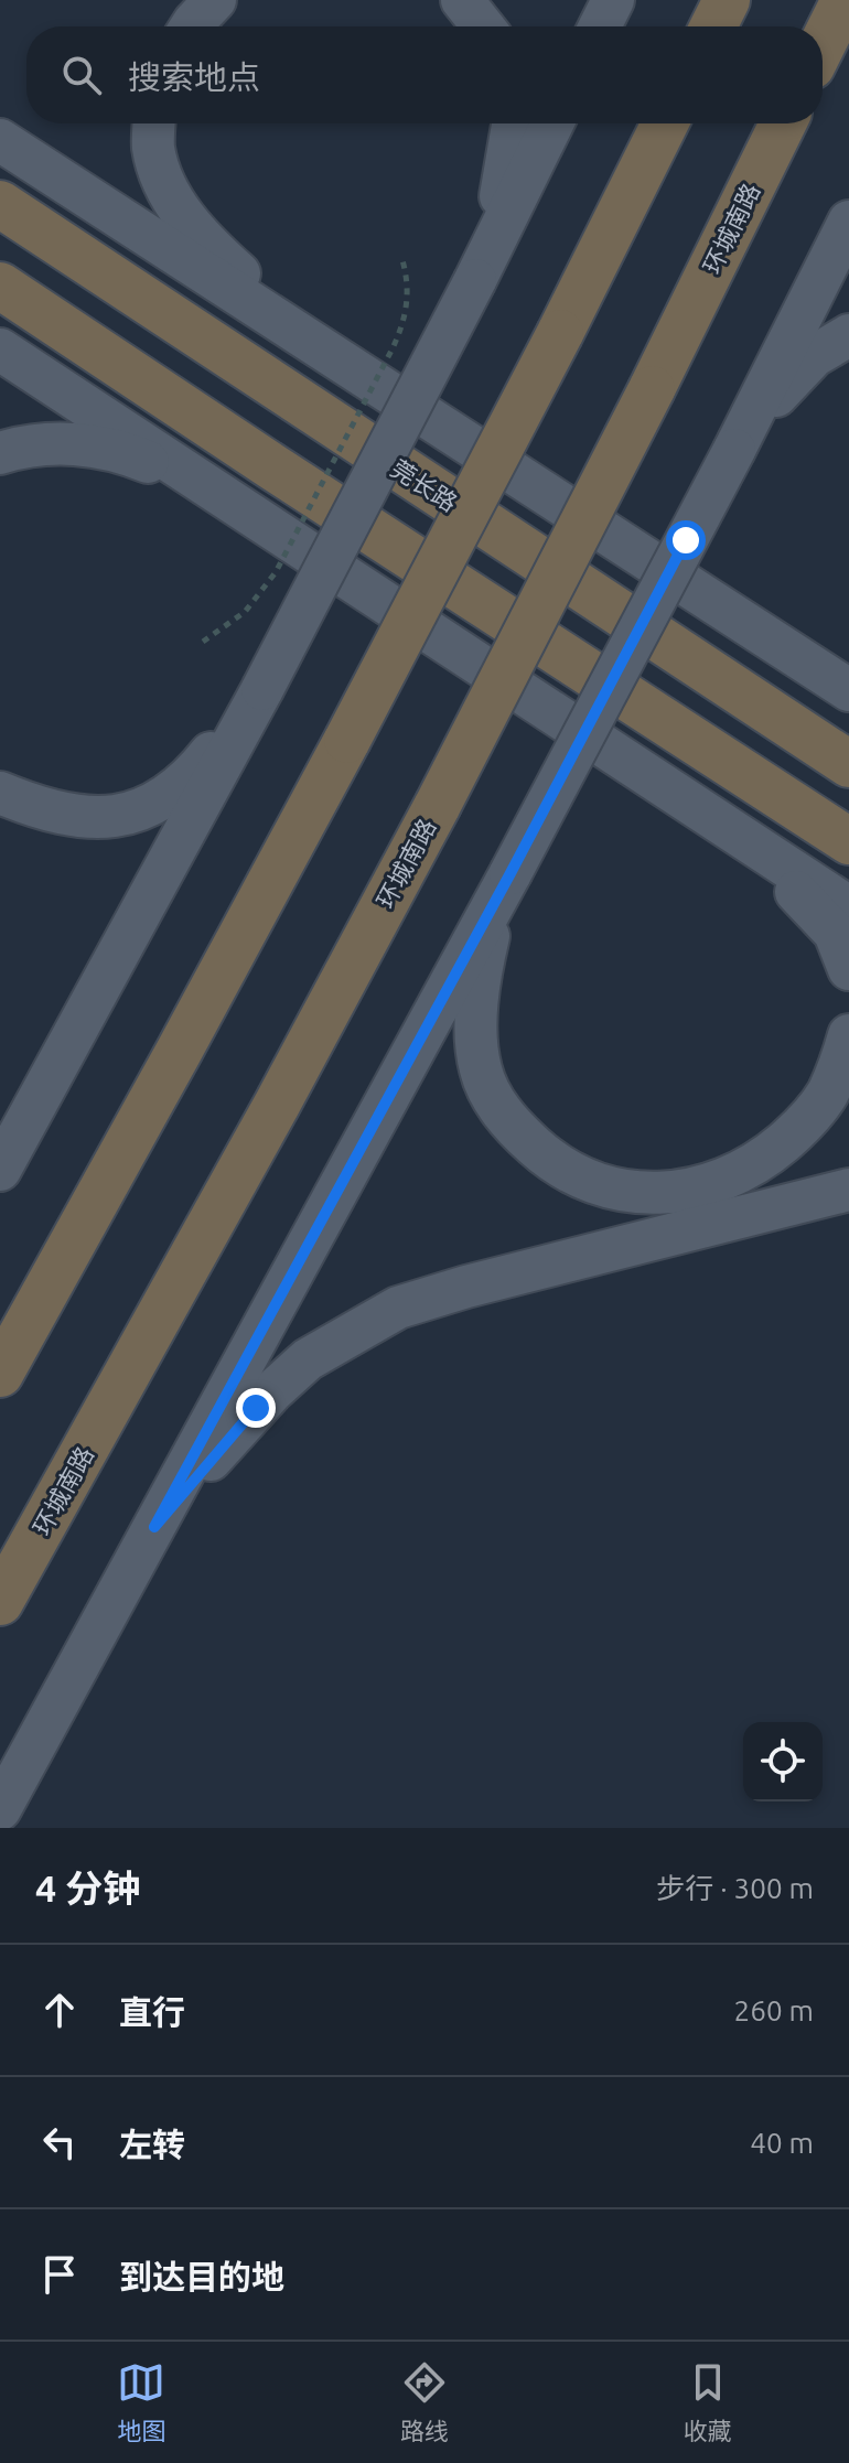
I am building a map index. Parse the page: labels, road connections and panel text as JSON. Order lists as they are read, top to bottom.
{
  "streets": {
    "highway": ["环城南路", "莞长路"]
  },
  "page": {
    "search": "搜索地点",
    "heading": ["4 分钟", "步行 · 300 m"],
    "list": [
      ["直行", "260 m"],
      ["左转", "40 m"],
      "到达目的地"
    ],
    "nav": ["地图", "路线", "收藏"]
  }
}
